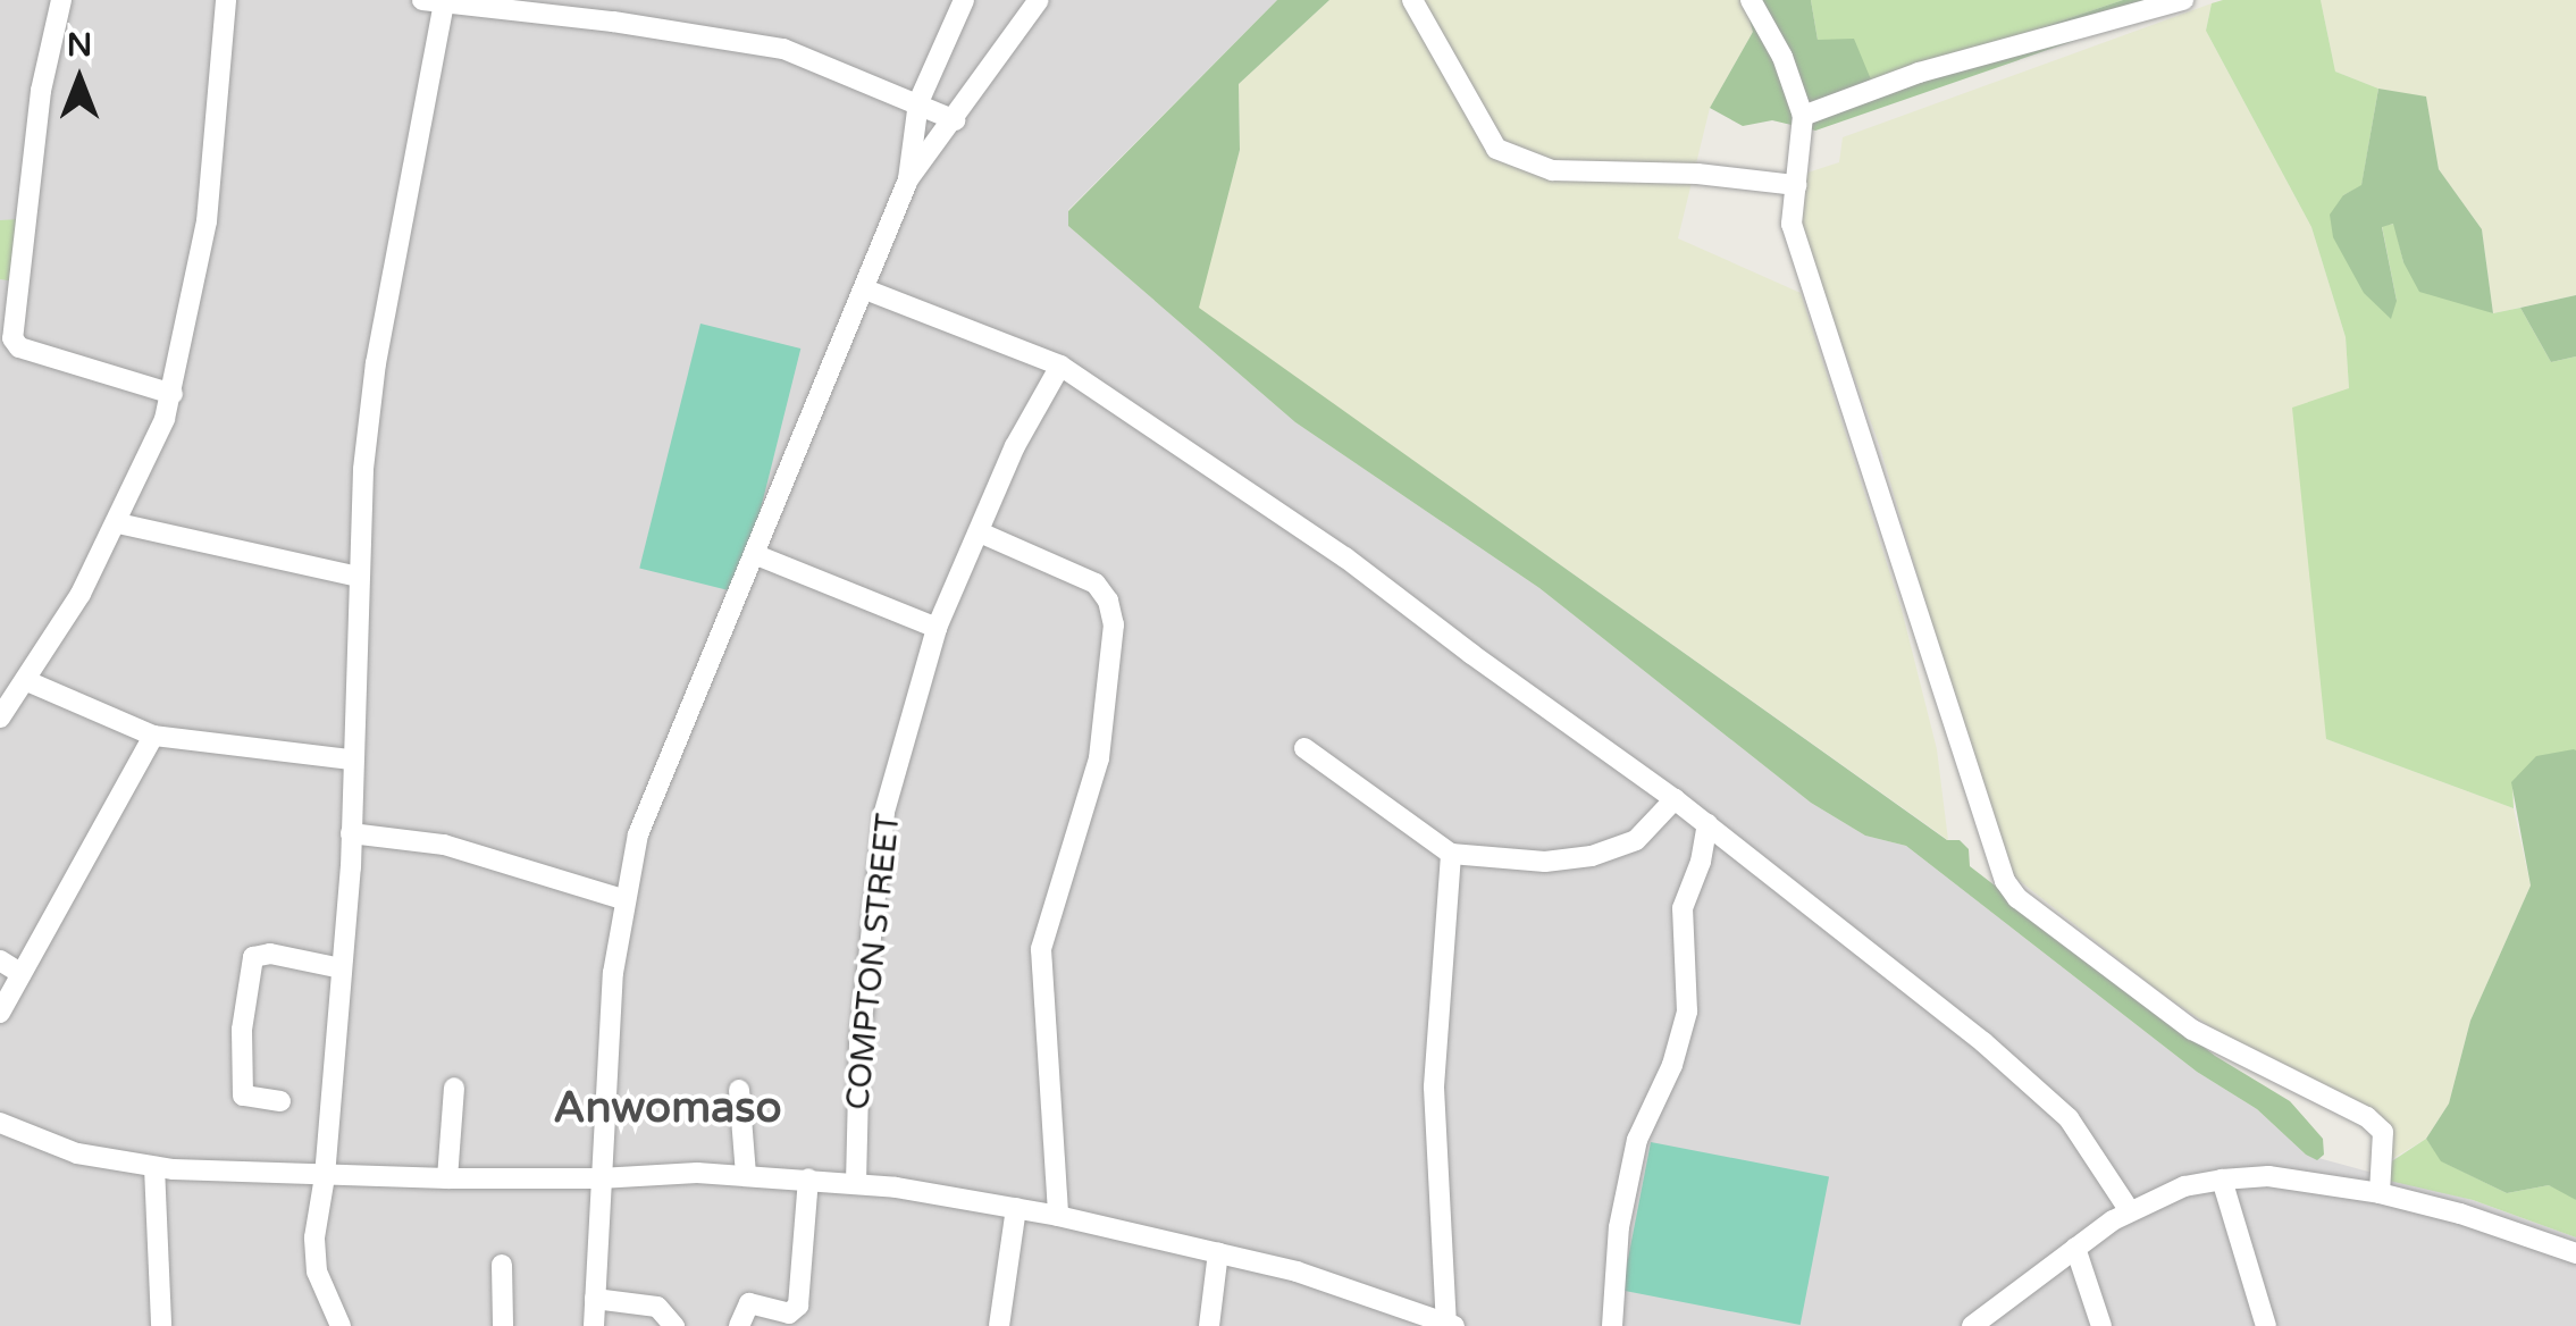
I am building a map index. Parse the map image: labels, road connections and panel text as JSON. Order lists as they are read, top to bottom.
{
  "streets": {
    "street": ["COMPTON STREET"]
  },
  "districts": ["Anwomaso"],
  "north": "top"
}
